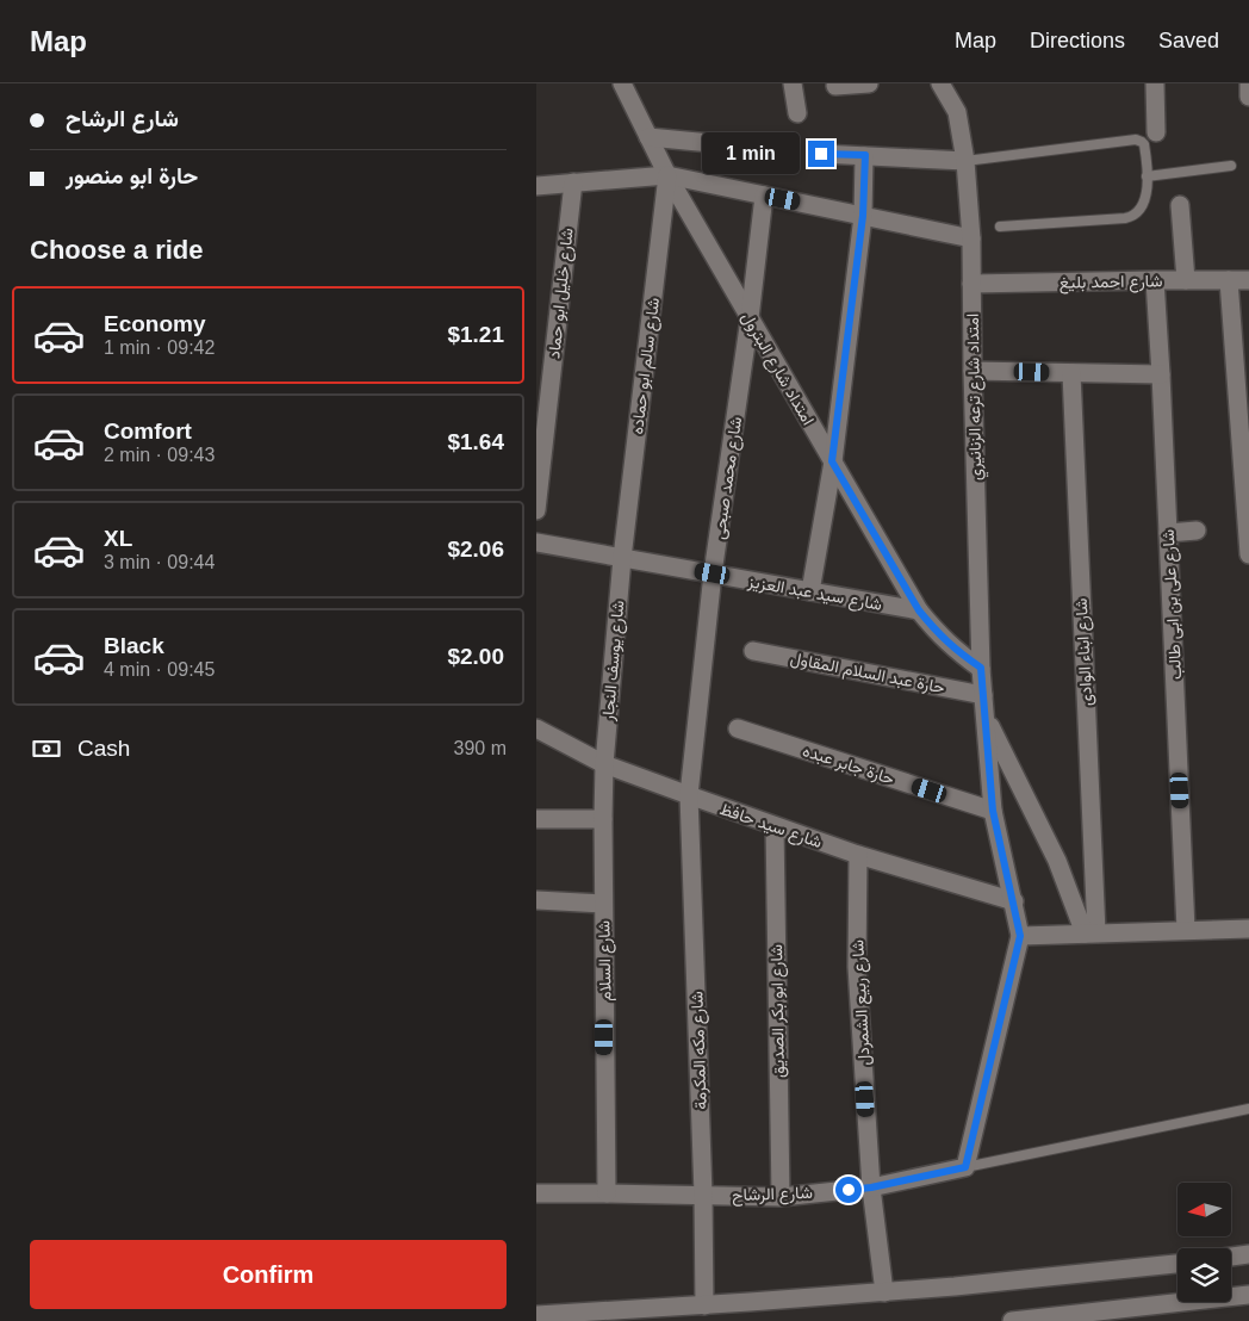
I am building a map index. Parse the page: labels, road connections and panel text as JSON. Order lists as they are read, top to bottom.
{
  "streets": {
    "street": [
      "شارع احمد بليغ",
      "شارع خليل ابو حماد",
      "شارع سالم ابو حماده",
      "امتداد شارع البترول",
      "امتداد شارع ترعه الزنانيري",
      "شارع محمد صبحى",
      "شارع سيد عبد العزيز",
      "شارع على بن ابى طالب",
      "شارع ابناء الوادى",
      "شارع يوسف النجار",
      "حارة عبد السلام المقاول",
      "حارة جابر عبده",
      "شارع سيد حافظ",
      "شارع السلام",
      "شارع ربيع الشمردل",
      "شارع ابو بكر الصديق",
      "شارع مكه المكرمة",
      "شارع الرشاح"
    ]
  },
  "crossings": [
    ["شارع احمد بليغ", "امتداد شارع ترعه الزنانيري"],
    ["شارع احمد بليغ", "شارع على بن ابى طالب"],
    ["شارع سالم ابو حماده", "امتداد شارع البترول"],
    ["شارع سالم ابو حماده", "شارع سيد عبد العزيز"],
    ["شارع سالم ابو حماده", "شارع يوسف النجار"],
    ["امتداد شارع البترول", "امتداد شارع ترعه الزنانيري"],
    ["امتداد شارع البترول", "شارع محمد صبحى"],
    ["امتداد شارع البترول", "شارع سيد عبد العزيز"],
    ["امتداد شارع ترعه الزنانيري", "شارع ابناء الوادى"],
    ["امتداد شارع ترعه الزنانيري", "حارة عبد السلام المقاول"],
    ["امتداد شارع ترعه الزنانيري", "حارة جابر عبده"],
    ["امتداد شارع ترعه الزنانيري", "شارع سيد حافظ"],
    ["امتداد شارع ترعه الزنانيري", "شارع الرشاح"],
    ["شارع محمد صبحى", "شارع سيد عبد العزيز"],
    ["شارع محمد صبحى", "شارع سيد حافظ"],
    ["شارع محمد صبحى", "شارع مكه المكرمة"],
    ["شارع سيد عبد العزيز", "شارع يوسف النجار"],
    ["شارع يوسف النجار", "شارع سيد حافظ"],
    ["شارع يوسف النجار", "شارع السلام"],
    ["شارع سيد حافظ", "شارع السلام"],
    ["شارع سيد حافظ", "شارع ربيع الشمردل"],
    ["شارع سيد حافظ", "شارع ابو بكر الصديق"],
    ["شارع سيد حافظ", "شارع مكه المكرمة"],
    ["شارع السلام", "شارع الرشاح"],
    ["شارع ربيع الشمردل", "شارع الرشاح"],
    ["شارع ابو بكر الصديق", "شارع الرشاح"],
    ["شارع مكه المكرمة", "شارع الرشاح"]
  ],
  "north": "left",
  "page": {
    "header": "Map",
    "nav": ["Map", "Directions", "Saved"],
    "banner": ["شارع الرشاح", "حارة ابو منصور"],
    "bubble": "1 min",
    "heading": "Choose a ride",
    "list": [
      {
        "name": "Economy",
        "note": "1 min · 09:42",
        "value": "$1.21"
      },
      {
        "name": "Comfort",
        "note": "2 min · 09:43",
        "value": "$1.64"
      },
      {
        "name": "XL",
        "note": "3 min · 09:44",
        "value": "$2.06"
      },
      {
        "name": "Black",
        "note": "4 min · 09:45",
        "value": "$2.00"
      }
    ],
    "pay": ["Cash", "390 m"],
    "buttons": "Confirm"
  }
}
